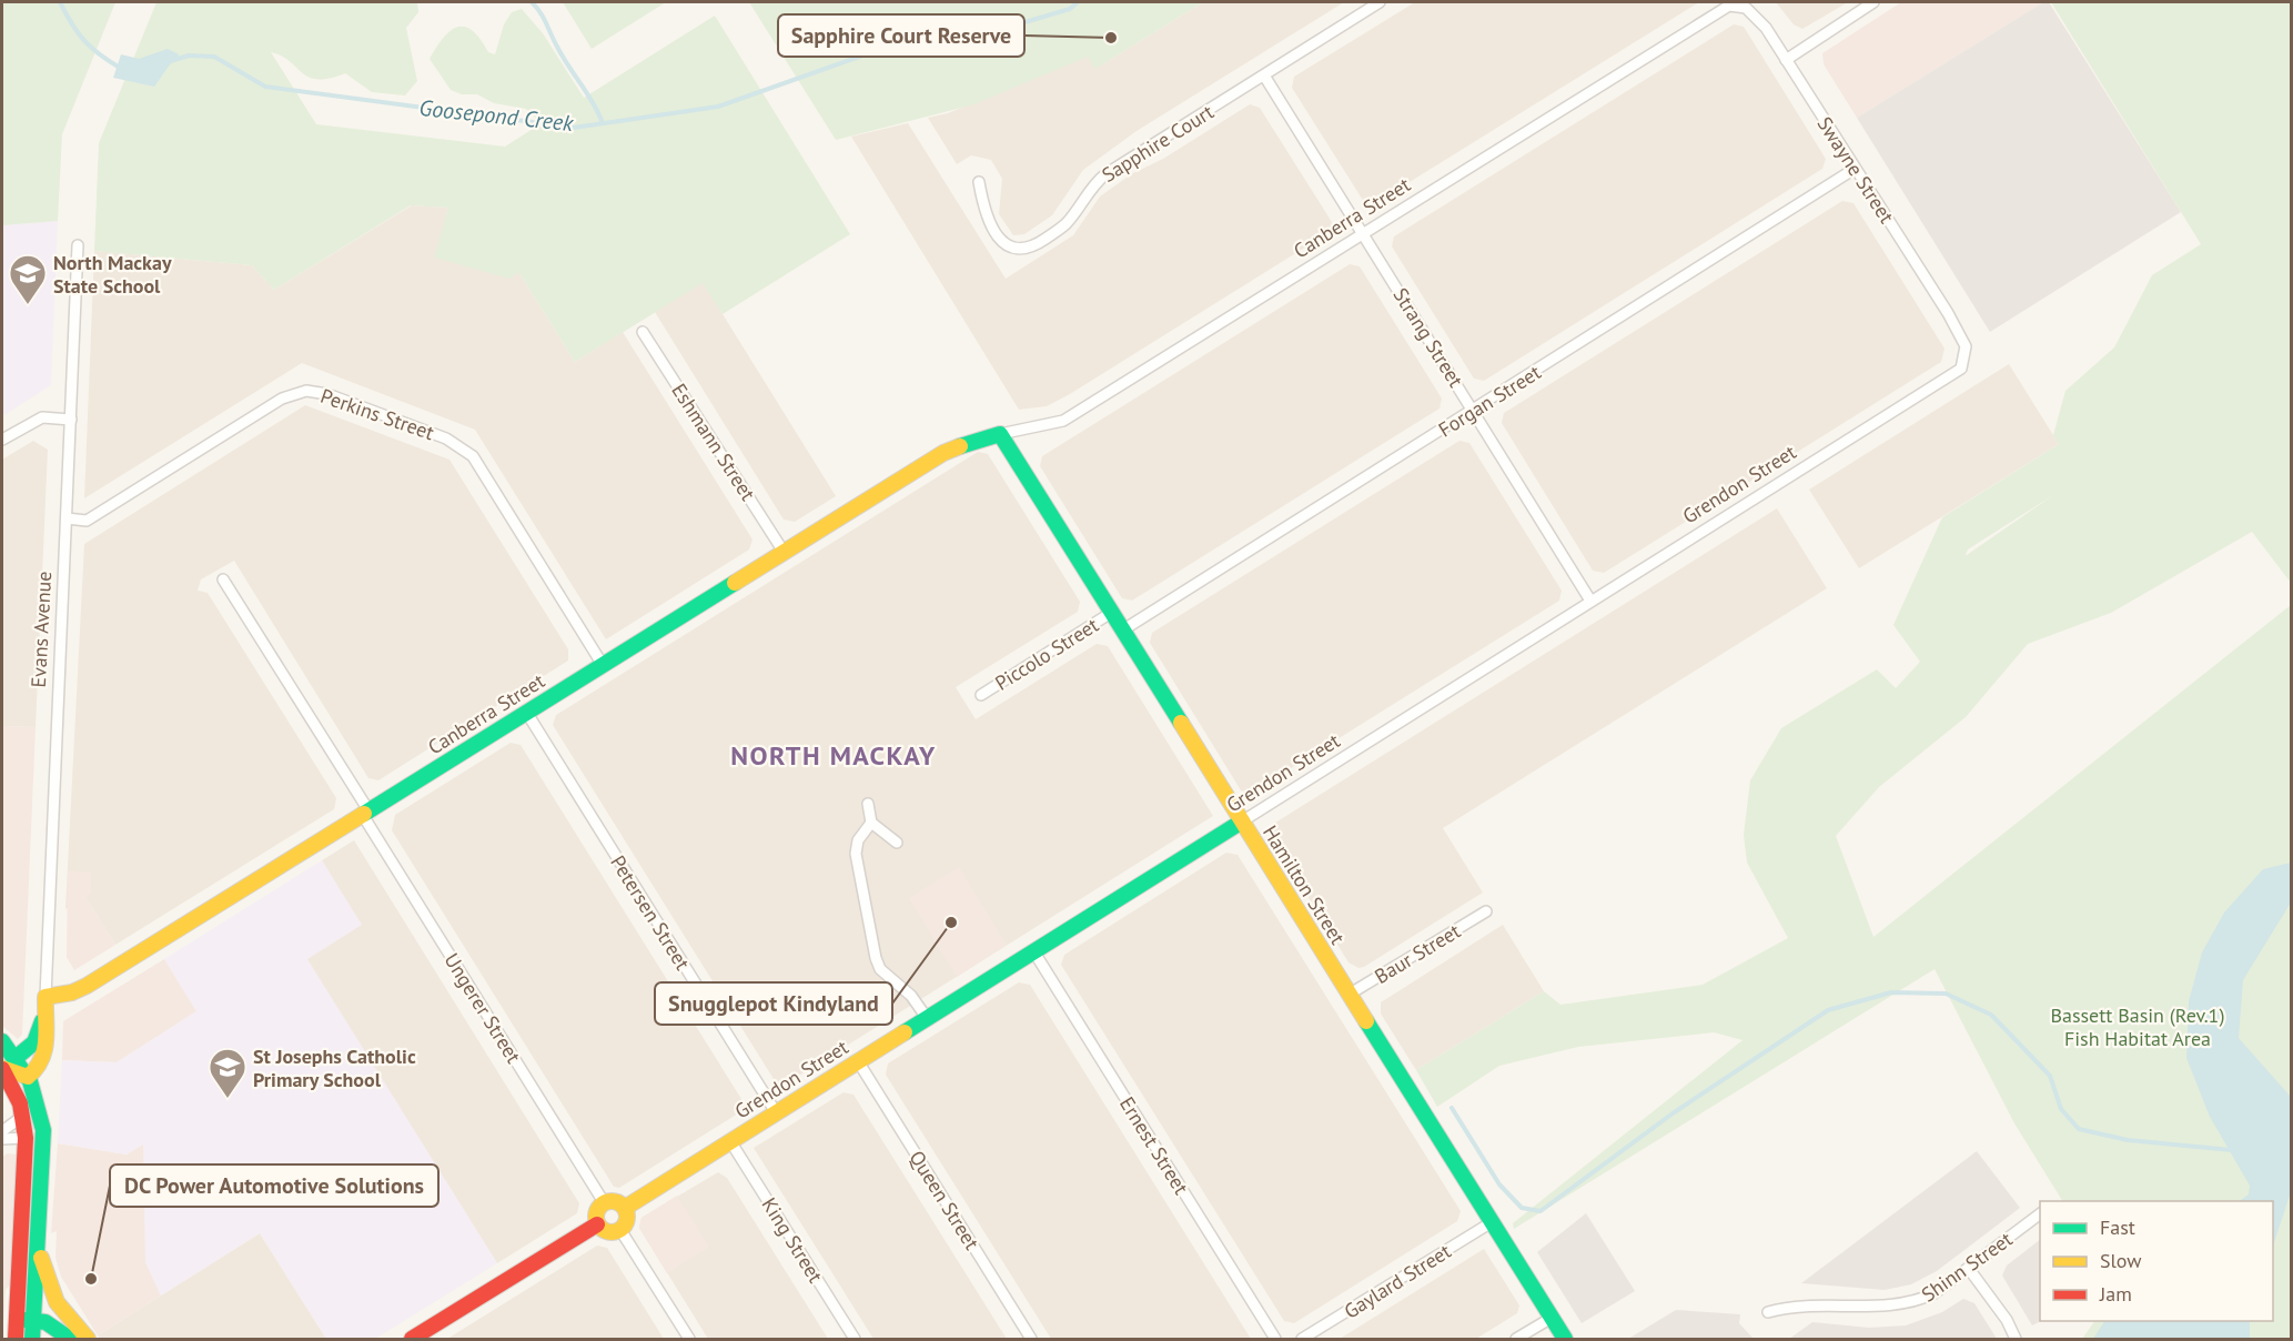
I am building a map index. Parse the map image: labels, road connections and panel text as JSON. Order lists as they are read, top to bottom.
{
  "streets": {
    "street": [
      "Sapphire Court",
      "Swayne Street",
      "Canberra Street",
      "Strang Street",
      "Forgan Street",
      "Perkins Street",
      "Eshmann Street",
      "Grendon Street",
      "Evans Avenue",
      "Piccolo Street",
      "Hamilton Street",
      "Petersen Street",
      "Baur Street",
      "Ungerer Street",
      "Ernest Street",
      "Queen Street",
      "King Street",
      "Shinn Street",
      "Gaylard Street"
    ]
  },
  "crossings": [
    ["Sapphire Court", "Strang Street"],
    ["Swayne Street", "Canberra Street"],
    ["Swayne Street", "Forgan Street"],
    ["Swayne Street", "Grendon Street"],
    ["Canberra Street", "Strang Street"],
    ["Canberra Street", "Perkins Street"],
    ["Canberra Street", "Eshmann Street"],
    ["Canberra Street", "Evans Avenue"],
    ["Canberra Street", "Hamilton Street"],
    ["Canberra Street", "Petersen Street"],
    ["Canberra Street", "Ungerer Street"],
    ["Strang Street", "Forgan Street"],
    ["Strang Street", "Grendon Street"],
    ["Forgan Street", "Hamilton Street"],
    ["Perkins Street", "Evans Avenue"],
    ["Grendon Street", "Hamilton Street"],
    ["Grendon Street", "Petersen Street"],
    ["Grendon Street", "Ungerer Street"],
    ["Grendon Street", "Ernest Street"],
    ["Grendon Street", "Queen Street"],
    ["Grendon Street", "King Street"],
    ["Piccolo Street", "Hamilton Street"],
    ["Hamilton Street", "Baur Street"],
    ["Hamilton Street", "Gaylard Street"]
  ],
  "districts": ["NORTH MACKAY"],
  "water": ["Goosepond Creek"],
  "parks": ["Bassett Basin (Rev.1) Fish Habitat Area"],
  "places": {
    "other": ["Sapphire Court Reserve", "Snugglepot Kindyland", "DC Power Automotive Solutions"],
    "school or university": ["North Mackay State School", "St Josephs Catholic Primary School"]
  },
  "legend": ["Fast", "Slow", "Jam"]
}
